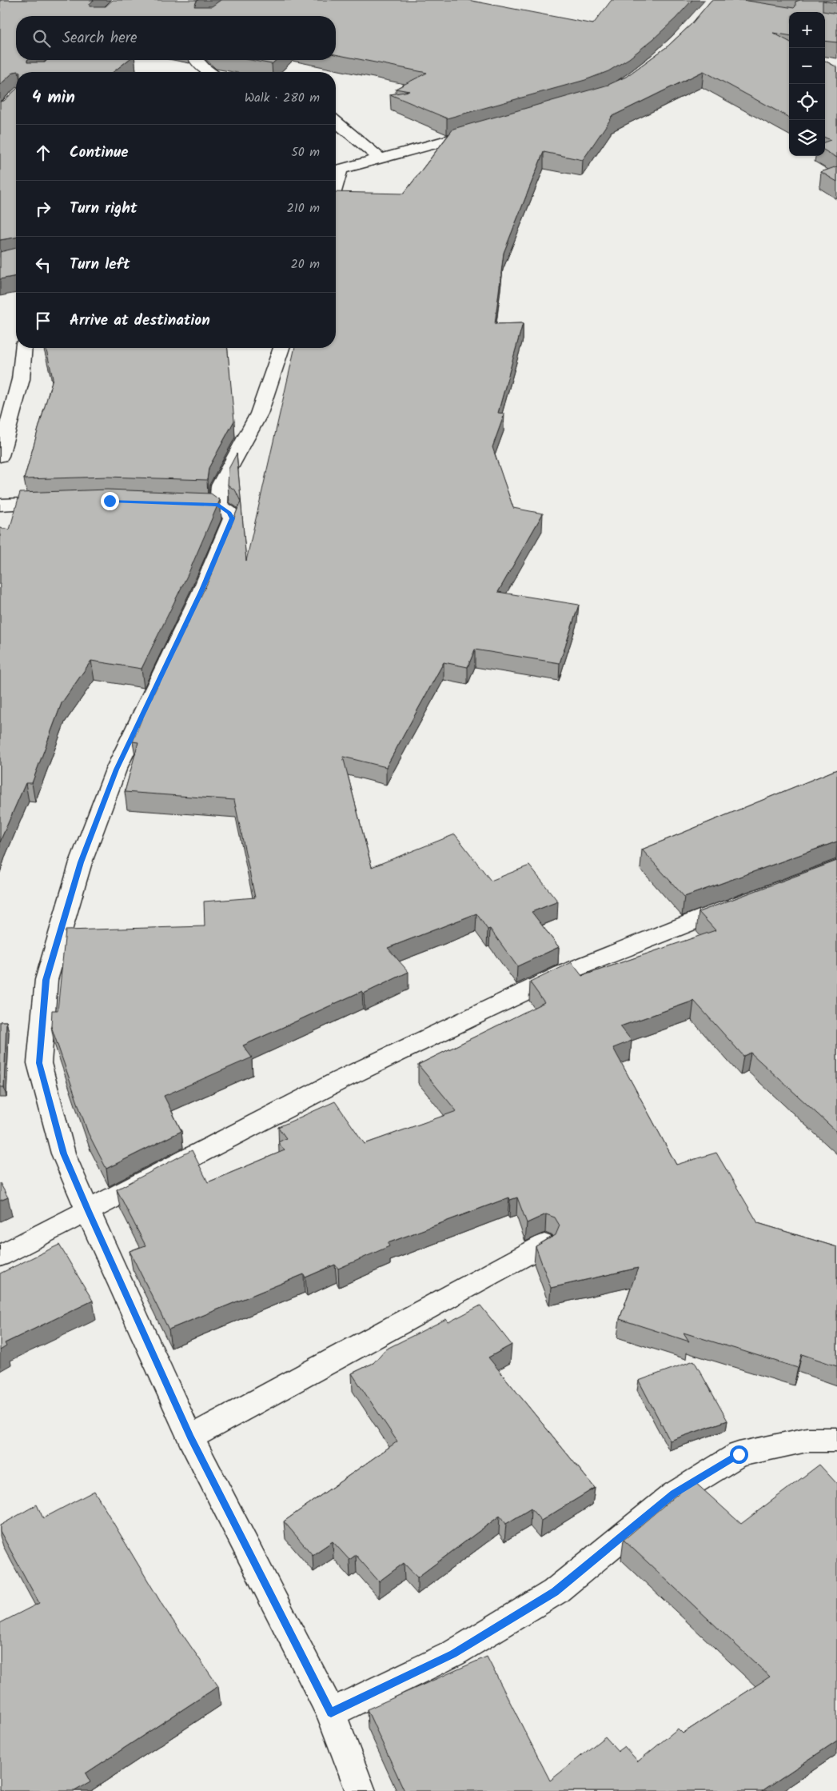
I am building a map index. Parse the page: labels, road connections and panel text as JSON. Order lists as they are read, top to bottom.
{
  "page": {
    "map_buttons": ["+", "−"],
    "search": "Search here",
    "heading": ["4 min", "Walk · 280 m"],
    "list": [
      ["Continue", "50 m"],
      ["Turn right", "210 m"],
      ["Turn left", "20 m"],
      "Arrive at destination"
    ]
  }
}
